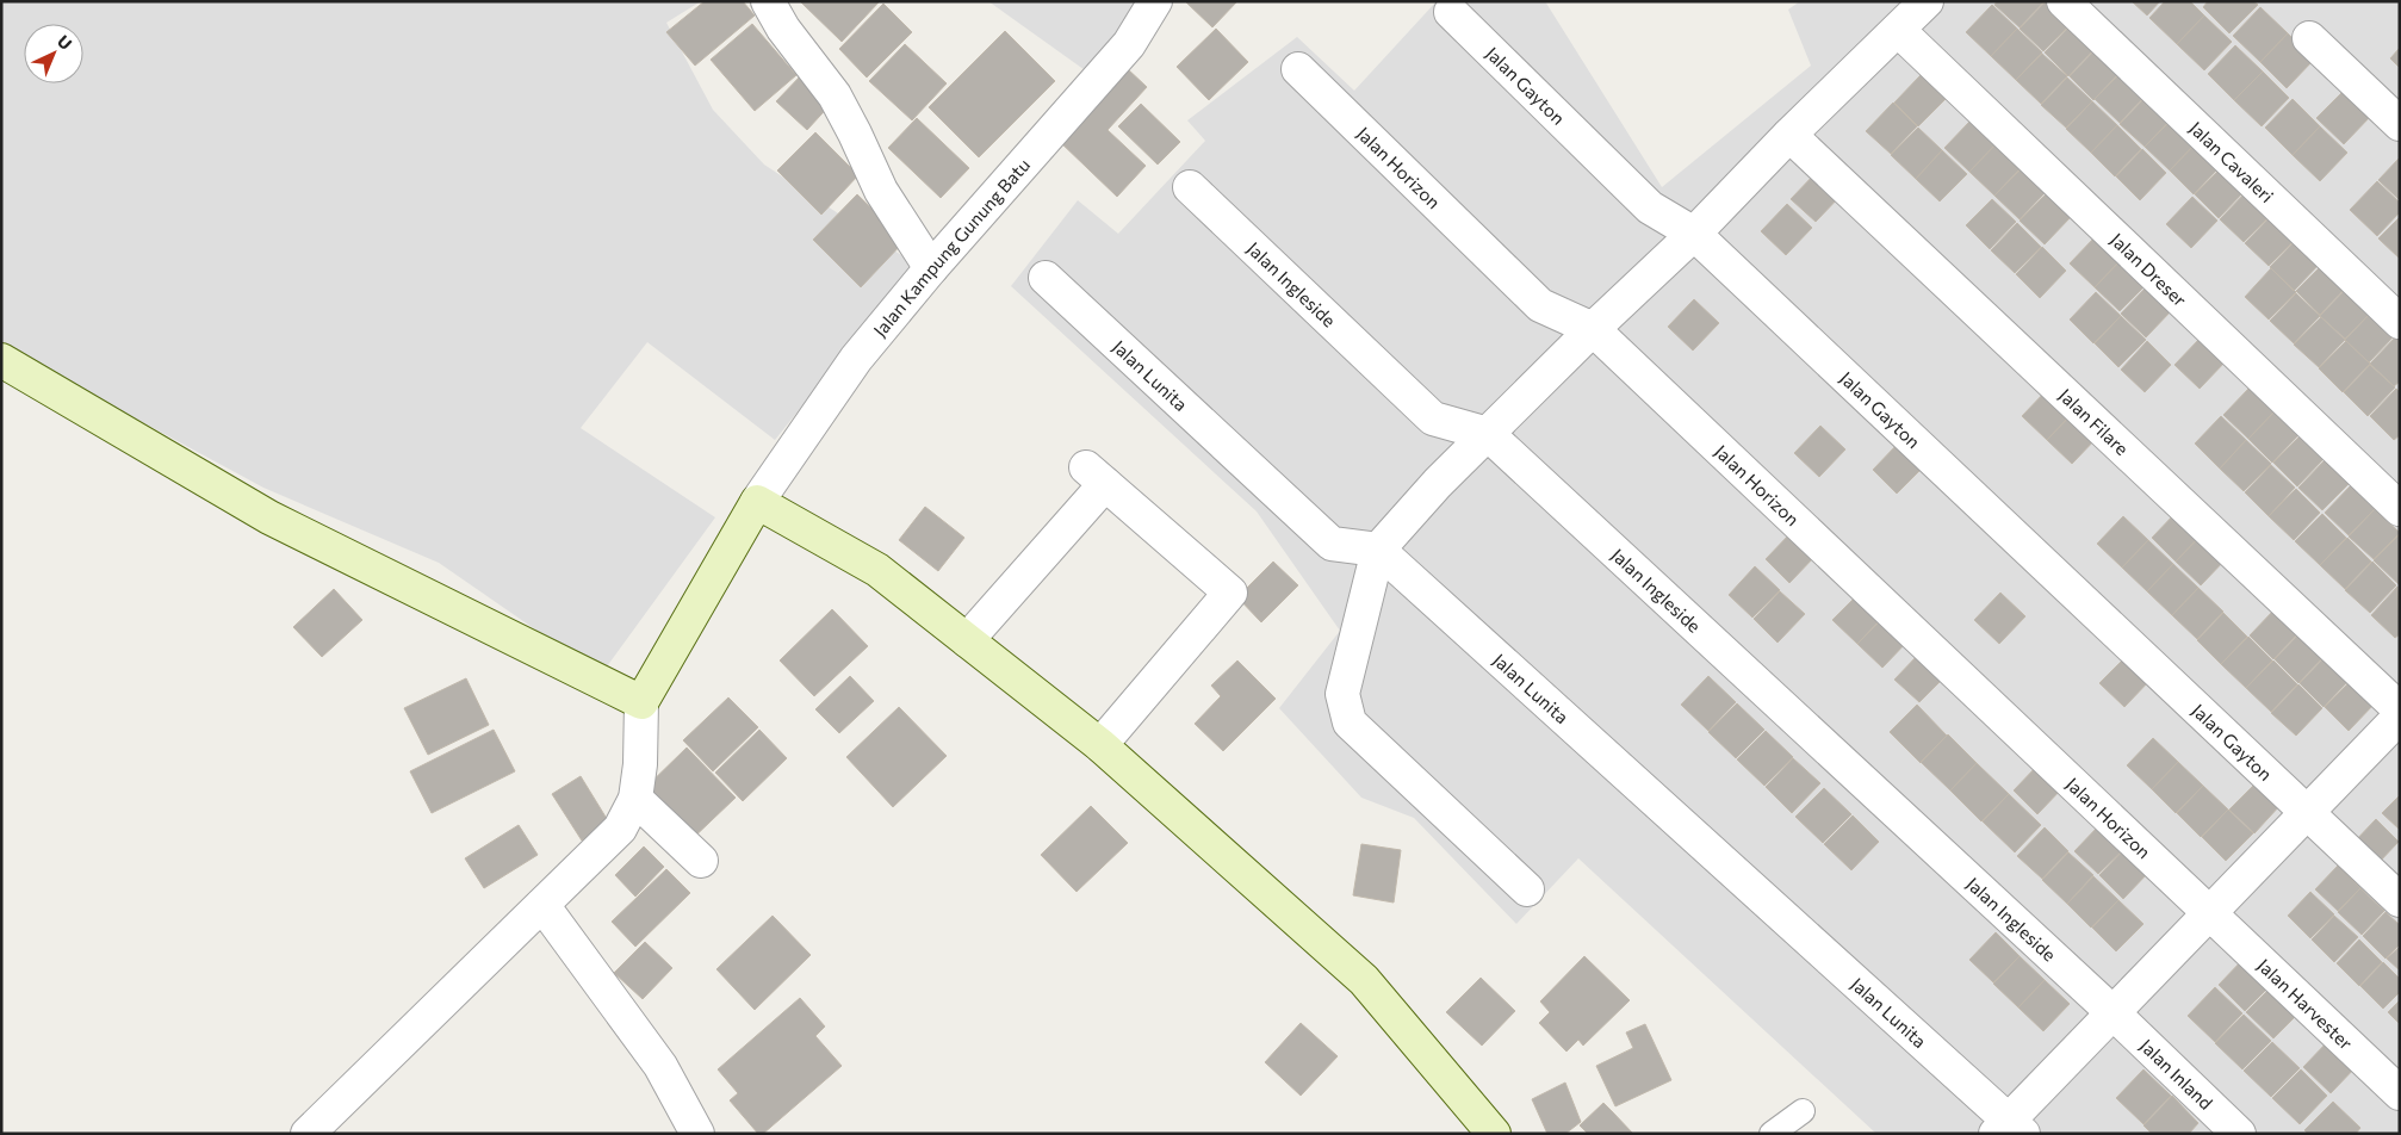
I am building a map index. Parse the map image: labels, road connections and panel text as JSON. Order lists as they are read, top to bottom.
{
  "streets": {
    "street": [
      "Jalan Gayton",
      "Jalan Cavaleri",
      "Jalan Horizon",
      "Jalan Kampung Gunung Batu",
      "Jalan Dreser",
      "Jalan Ingleside",
      "Jalan Lunita",
      "Jalan Filare",
      "Jalan Harvester",
      "Jalan Inland"
    ]
  },
  "crossings": [
    ["Jalan Horizon", "Jalan Harvester"],
    ["Jalan Ingleside", "Jalan Inland"]
  ],
  "north": "top right"
}
